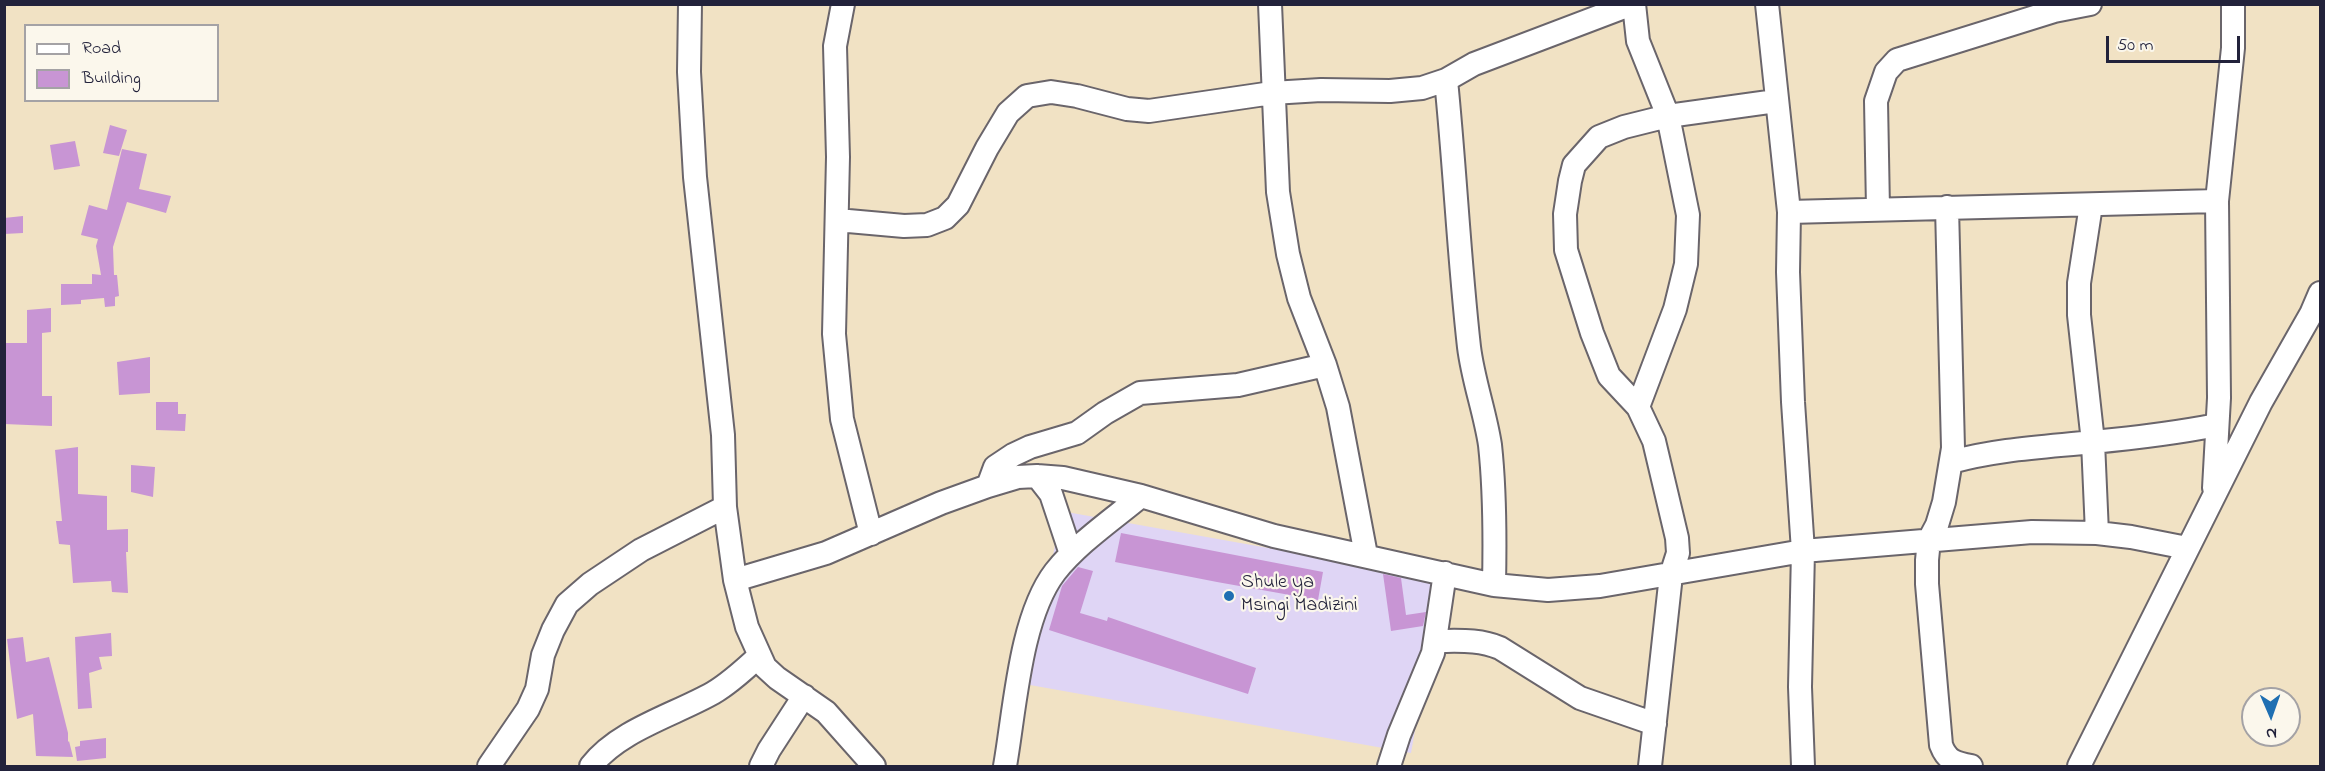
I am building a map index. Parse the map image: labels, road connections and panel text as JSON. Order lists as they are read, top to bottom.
{
  "places": ["Shule ya Msingi Madizini"],
  "legend": ["Road", "Building"],
  "scale_bar": "50 m",
  "north": "bottom"
}
